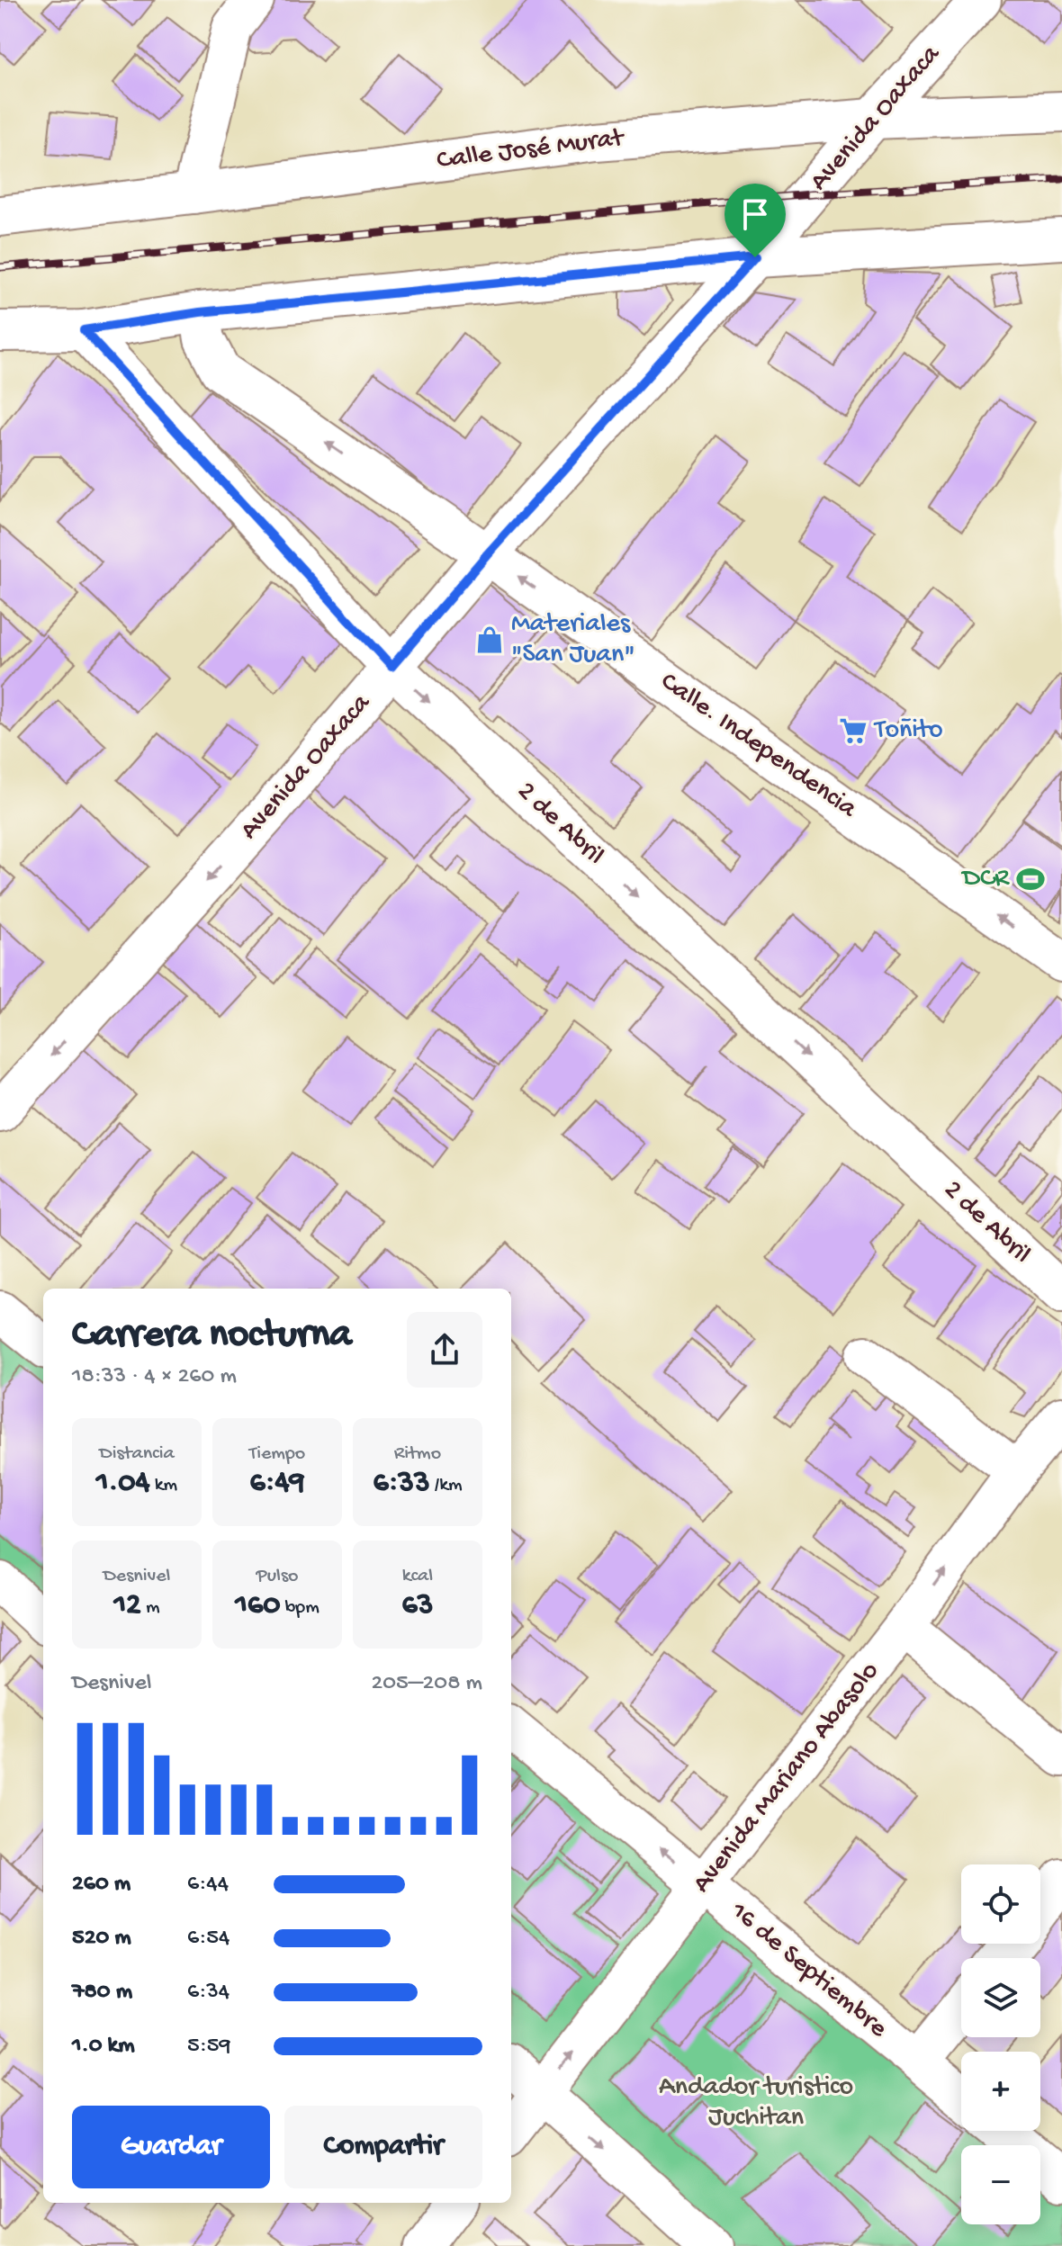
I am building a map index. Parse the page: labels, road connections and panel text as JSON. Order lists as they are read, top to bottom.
{
  "streets": {
    "street": [
      "Avenida Oaxaca",
      "Calle José Murat",
      "Calle. Independencia",
      "2 de Abril",
      "Avenida Mariano Abasolo",
      "16 de Septiembre"
    ]
  },
  "crossings": [
    ["Avenida Oaxaca", "Calle José Murat"],
    ["Avenida Oaxaca", "Calle. Independencia"],
    ["Avenida Oaxaca", "2 de Abril"],
    ["Avenida Mariano Abasolo", "16 de Septiembre"]
  ],
  "one_way": [
    "Avenida Oaxaca",
    "Calle. Independencia",
    "2 de Abril",
    "Avenida Mariano Abasolo",
    "16 de Septiembre"
  ],
  "parks": ["Andador turistico Juchitan"],
  "places": {
    "shop": ["Materiales \"San Juan\""],
    "supermarket": ["Toñito"],
    "sports": ["DCR"]
  },
  "page": {
    "heading": ["Carrera nocturna", "18:33 · 4 × 260 m"],
    "stats": [
      ["Distancia", "1.04 km"],
      ["Tiempo", "6:49"],
      ["Ritmo", "6:33 /km"],
      ["Desnivel", "12 m"],
      ["Pulso", "160 bpm"],
      ["kcal", "63"]
    ],
    "chart": ["Desnivel", "205–208 m"],
    "list": [
      {
        "name": "260 m",
        "note": "6:44"
      },
      {
        "name": "520 m",
        "note": "6:54"
      },
      {
        "name": "780 m",
        "note": "6:34"
      },
      {
        "name": "1.0 km",
        "note": "5:59"
      }
    ],
    "map_buttons": ["+", "−"],
    "buttons": ["Guardar", "Compartir"]
  }
}
